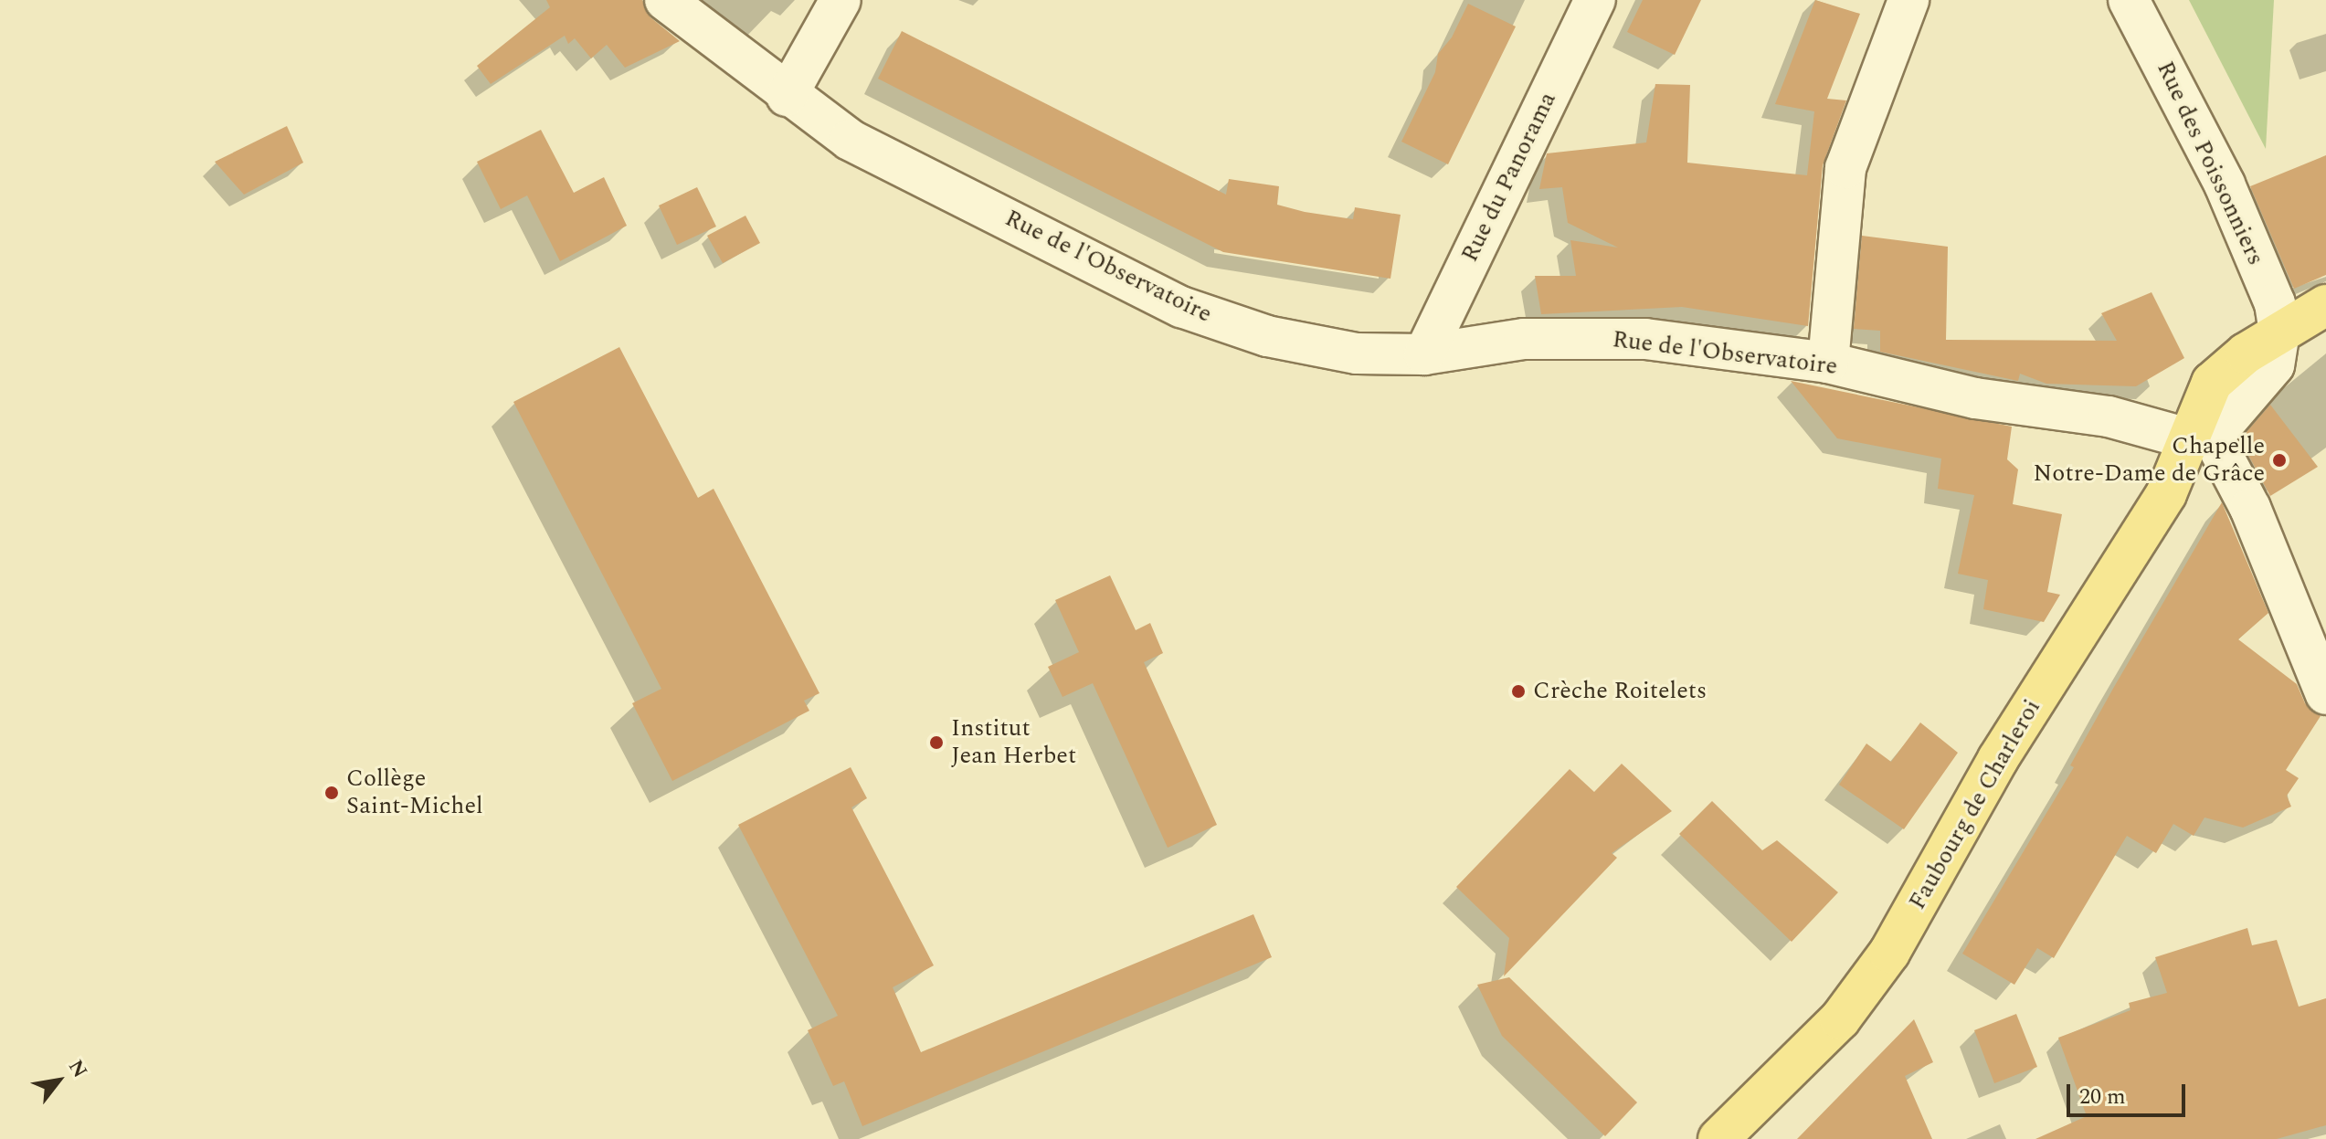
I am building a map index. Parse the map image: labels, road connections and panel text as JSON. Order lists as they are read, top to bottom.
{
  "streets": {
    "main road": ["Faubourg de Charleroi"],
    "street": ["Rue des Poissonniers", "Rue du Panorama", "Rue de l'Observatoire"]
  },
  "crossings": [
    ["Rue des Poissonniers", "Faubourg de Charleroi"],
    ["Rue du Panorama", "Rue de l'Observatoire"],
    ["Rue de l'Observatoire", "Faubourg de Charleroi"]
  ],
  "places": [
    "Chapelle Notre-Dame de Grâce",
    "Crèche Roitelets",
    "Institut Jean Herbet",
    "Collège Saint-Michel"
  ],
  "scale_bar": "20 m",
  "north": "top right"
}
